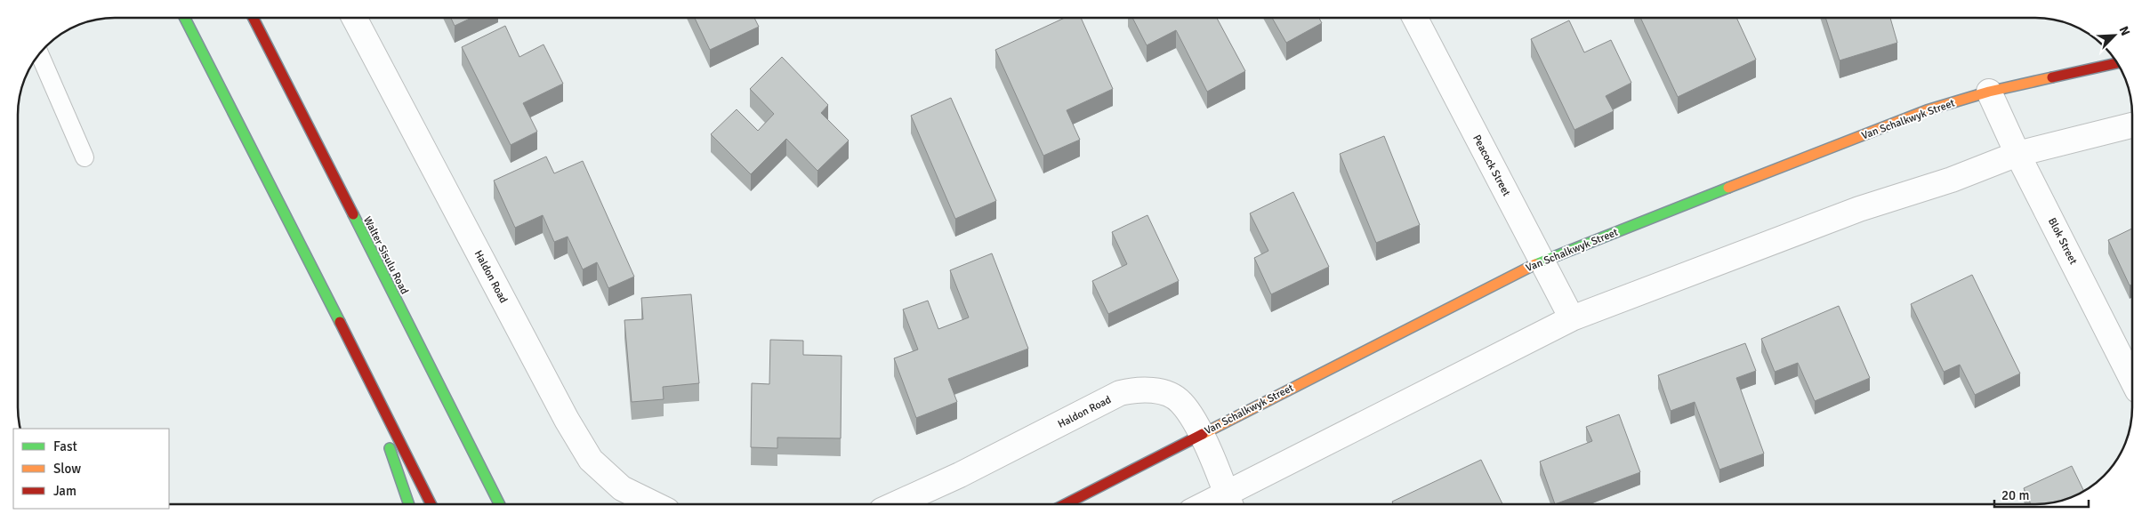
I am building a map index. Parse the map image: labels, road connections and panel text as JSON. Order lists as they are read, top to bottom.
{
  "streets": {
    "main road": ["Van Schalkwyk Street", "Walter Sisulu Road"],
    "street": ["Peacock Street", "Blok Street", "Haldon Road"]
  },
  "crossings": [
    ["Van Schalkwyk Street", "Peacock Street"],
    ["Van Schalkwyk Street", "Blok Street"],
    ["Van Schalkwyk Street", "Haldon Road"]
  ],
  "legend": ["Fast", "Slow", "Jam"],
  "scale_bar": "20 m",
  "north": "top right"
}
